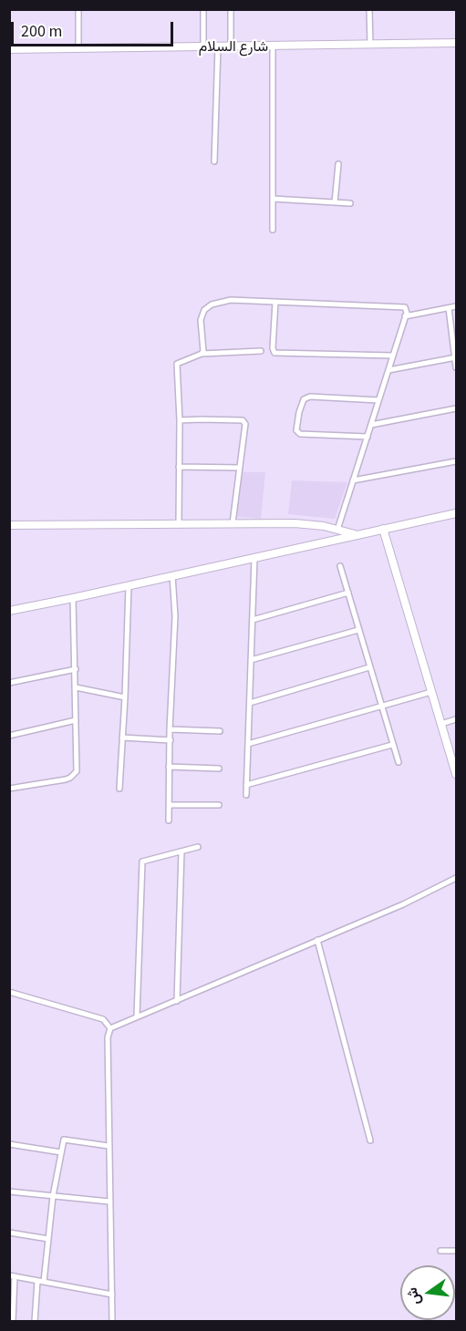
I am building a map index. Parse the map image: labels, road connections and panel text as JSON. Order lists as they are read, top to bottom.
{
  "streets": {
    "main road": ["شارع السلام"]
  },
  "scale_bar": "200 m",
  "north": "left"
}
